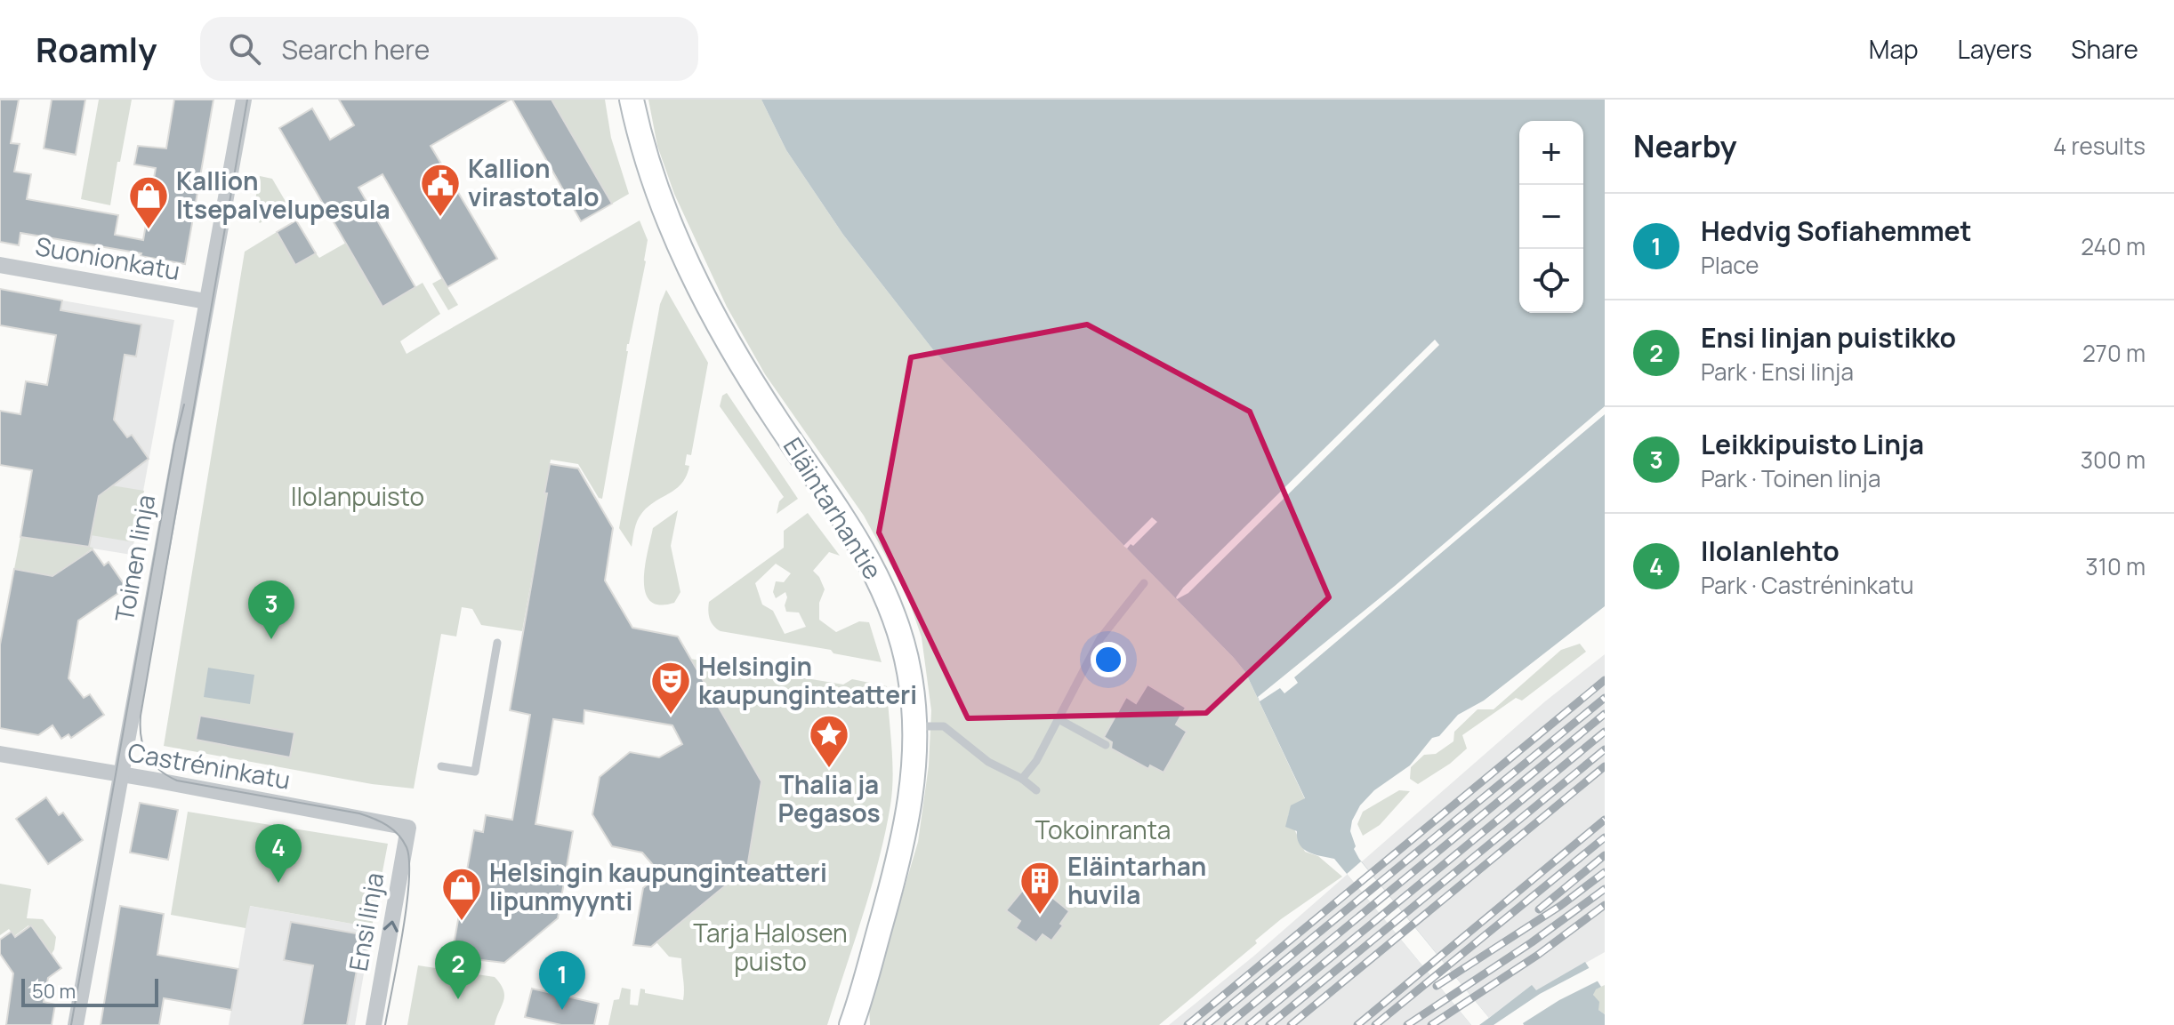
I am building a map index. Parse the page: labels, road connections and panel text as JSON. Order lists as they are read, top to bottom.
{
  "streets": {
    "main road": ["Eläintarhantie"],
    "street": [
      "Suonionkatu",
      "Toinen linja",
      "Castréninkatu",
      "Ensi linja"
    ]
  },
  "crossings": [
    ["Suonionkatu", "Toinen linja"],
    ["Toinen linja", "Castréninkatu"],
    ["Castréninkatu", "Ensi linja"]
  ],
  "one_way": ["Ensi linja"],
  "parks": ["Ilolanpuisto", "Tokoinranta", "Tarja Halosen puisto"],
  "places": {
    "public building": ["Kallion virastotalo"],
    "shop": ["Kallion Itsepalvelupesula", "Helsingin kaupunginteatteri lipunmyynti"],
    "theatre": ["Helsingin kaupunginteatteri"],
    "place": ["Thalia ja Pegasos"],
    "building": ["Eläintarhan huvila"]
  },
  "scale_bar": "50 m",
  "page": {
    "header": "Roamly",
    "search": "Search here",
    "nav": ["Map", "Layers", "Share"],
    "heading": ["Nearby", "4 results"],
    "map_buttons": ["+", "−"],
    "list": [
      {
        "mark": "1",
        "name": "Hedvig Sofiahemmet",
        "note": "Place",
        "value": "240 m"
      },
      {
        "mark": "2",
        "name": "Ensi linjan puistikko",
        "note": "Park · Ensi linja",
        "value": "270 m"
      },
      {
        "mark": "3",
        "name": "Leikkipuisto Linja",
        "note": "Park · Toinen linja",
        "value": "300 m"
      },
      {
        "mark": "4",
        "name": "Ilolanlehto",
        "note": "Park · Castréninkatu",
        "value": "310 m"
      }
    ],
    "pins": [
      "3",
      "4",
      "2",
      "1"
    ],
    "scale": "50 m"
  }
}
